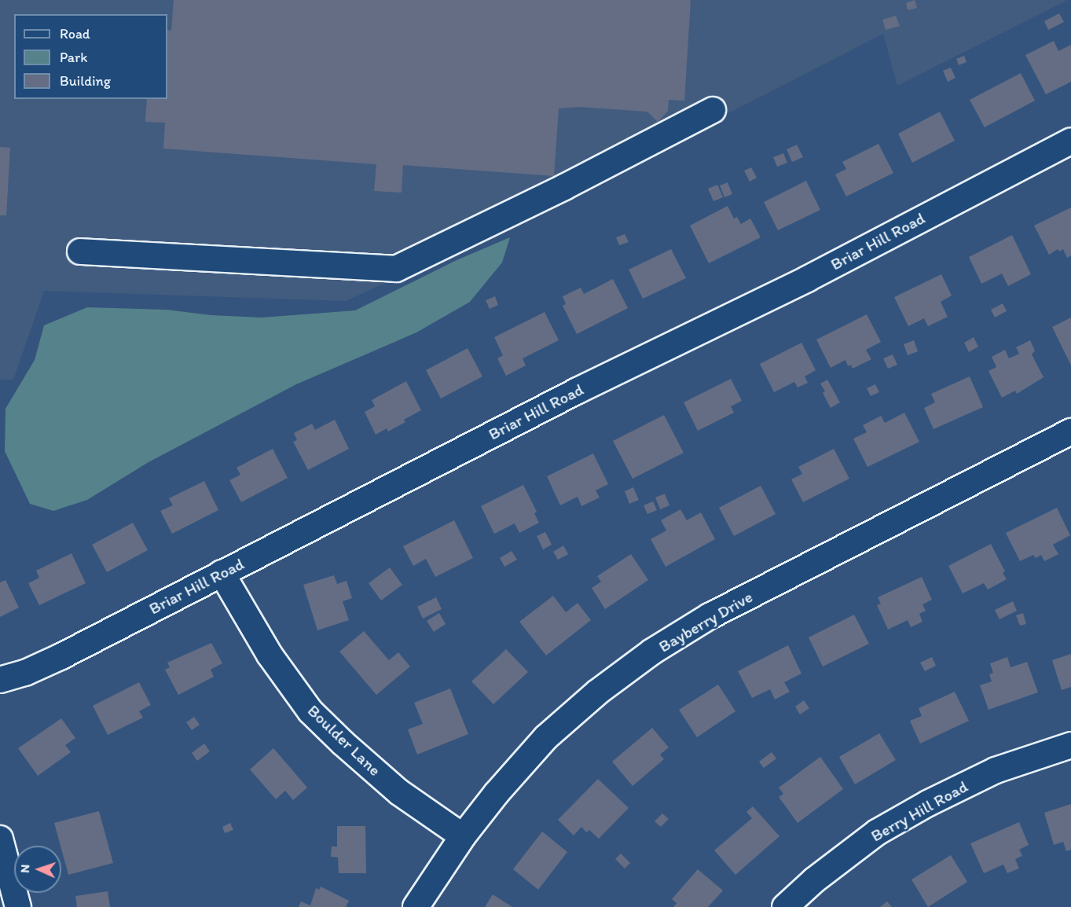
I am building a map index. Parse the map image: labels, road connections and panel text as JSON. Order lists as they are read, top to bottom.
{
  "streets": {
    "street": [
      "Briar Hill Road",
      "Bayberry Drive",
      "Boulder Lane",
      "Berry Hill Road"
    ]
  },
  "crossings": [
    ["Briar Hill Road", "Boulder Lane"],
    ["Bayberry Drive", "Boulder Lane"]
  ],
  "legend": ["Road", "Park", "Building"],
  "north": "left"
}
